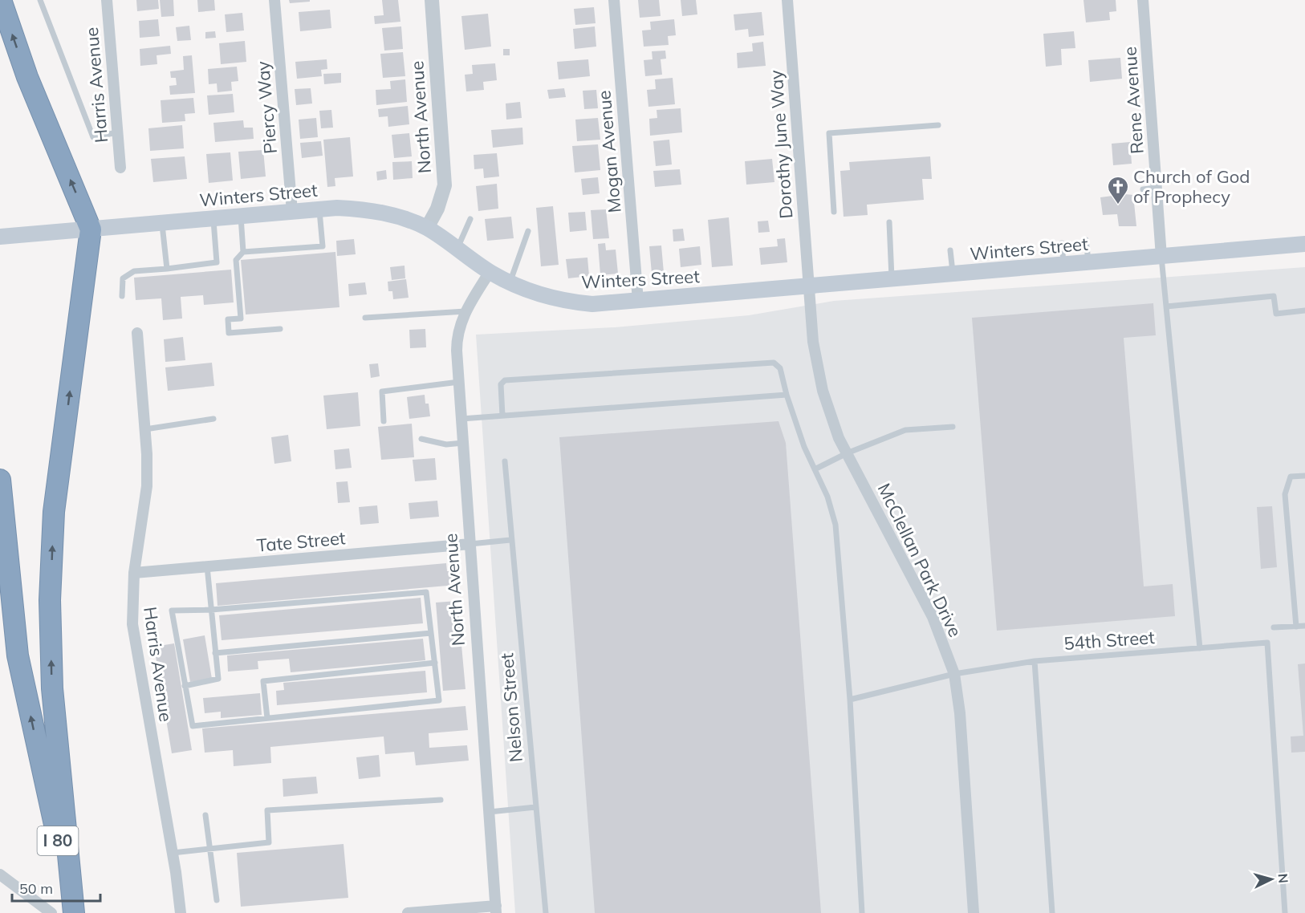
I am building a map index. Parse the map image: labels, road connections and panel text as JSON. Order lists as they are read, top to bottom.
{
  "streets": {
    "main road": ["Winters Street"],
    "street": [
      "Harris Avenue",
      "Rene Avenue",
      "Piercy Way",
      "North Avenue",
      "Dorothy June Way",
      "Mogan Avenue",
      "Tate Street",
      "McClellan Park Drive"
    ],
    "lane": ["54th Street", "Nelson Street"]
  },
  "crossings": [
    ["Harris Avenue", "Tate Street"],
    ["Rene Avenue", "Winters Street"],
    ["Piercy Way", "Winters Street"],
    ["North Avenue", "Winters Street"],
    ["North Avenue", "Tate Street"],
    ["Dorothy June Way", "Winters Street"],
    ["Dorothy June Way", "McClellan Park Drive"],
    ["Mogan Avenue", "Winters Street"],
    ["Winters Street", "McClellan Park Drive"],
    ["McClellan Park Drive", "54th Street"]
  ],
  "places": {
    "church": ["Church of God of Prophecy"]
  },
  "scale_bar": "50 m",
  "north": "right"
}
